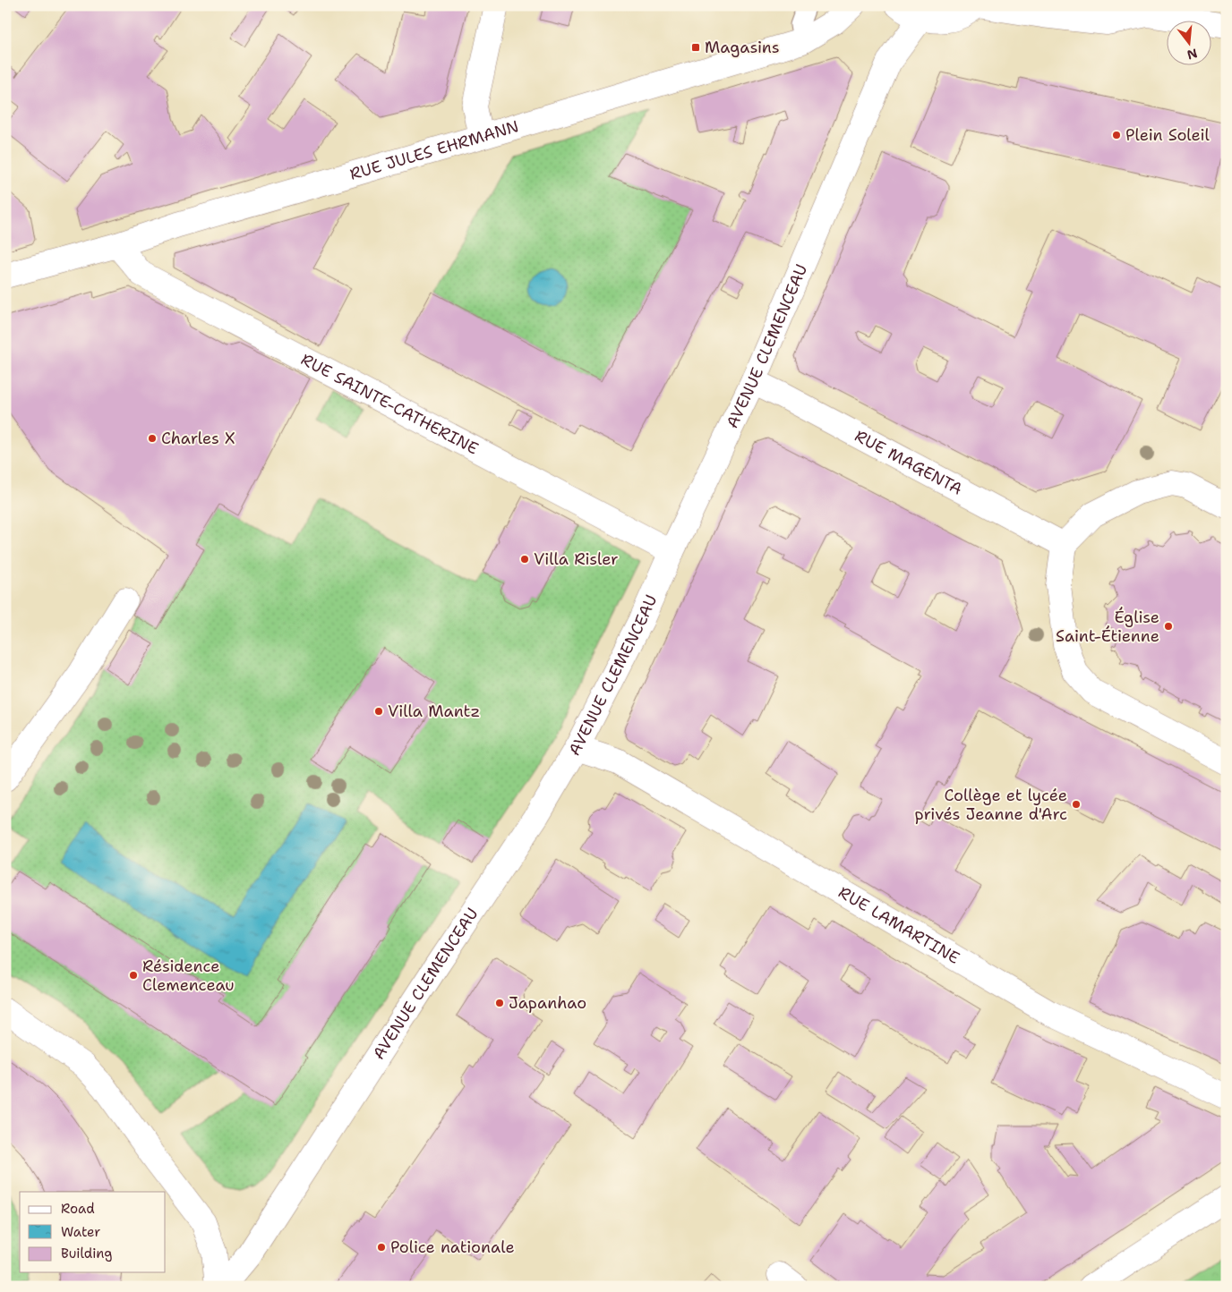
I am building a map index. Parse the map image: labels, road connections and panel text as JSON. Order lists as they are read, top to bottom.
{
  "streets": {
    "street": [
      "RUE JULES EHRMANN",
      "AVENUE CLEMENCEAU",
      "RUE SAINTE-CATHERINE",
      "RUE MAGENTA",
      "RUE LAMARTINE"
    ]
  },
  "crossings": [
    ["RUE JULES EHRMANN", "RUE SAINTE-CATHERINE"],
    ["AVENUE CLEMENCEAU", "RUE SAINTE-CATHERINE"],
    ["AVENUE CLEMENCEAU", "RUE MAGENTA"],
    ["AVENUE CLEMENCEAU", "RUE LAMARTINE"]
  ],
  "places": {
    "transit": ["Magasins"],
    "other": [
      "Plein Soleil",
      "Charles X",
      "Villa Risler",
      "Église Saint-Étienne",
      "Villa Mantz",
      "Collège et lycée privés Jeanne d'Arc",
      "Résidence Clemenceau",
      "Japanhao",
      "Police nationale"
    ]
  },
  "legend": ["Road", "Water", "Building"],
  "north": "bottom"
}
